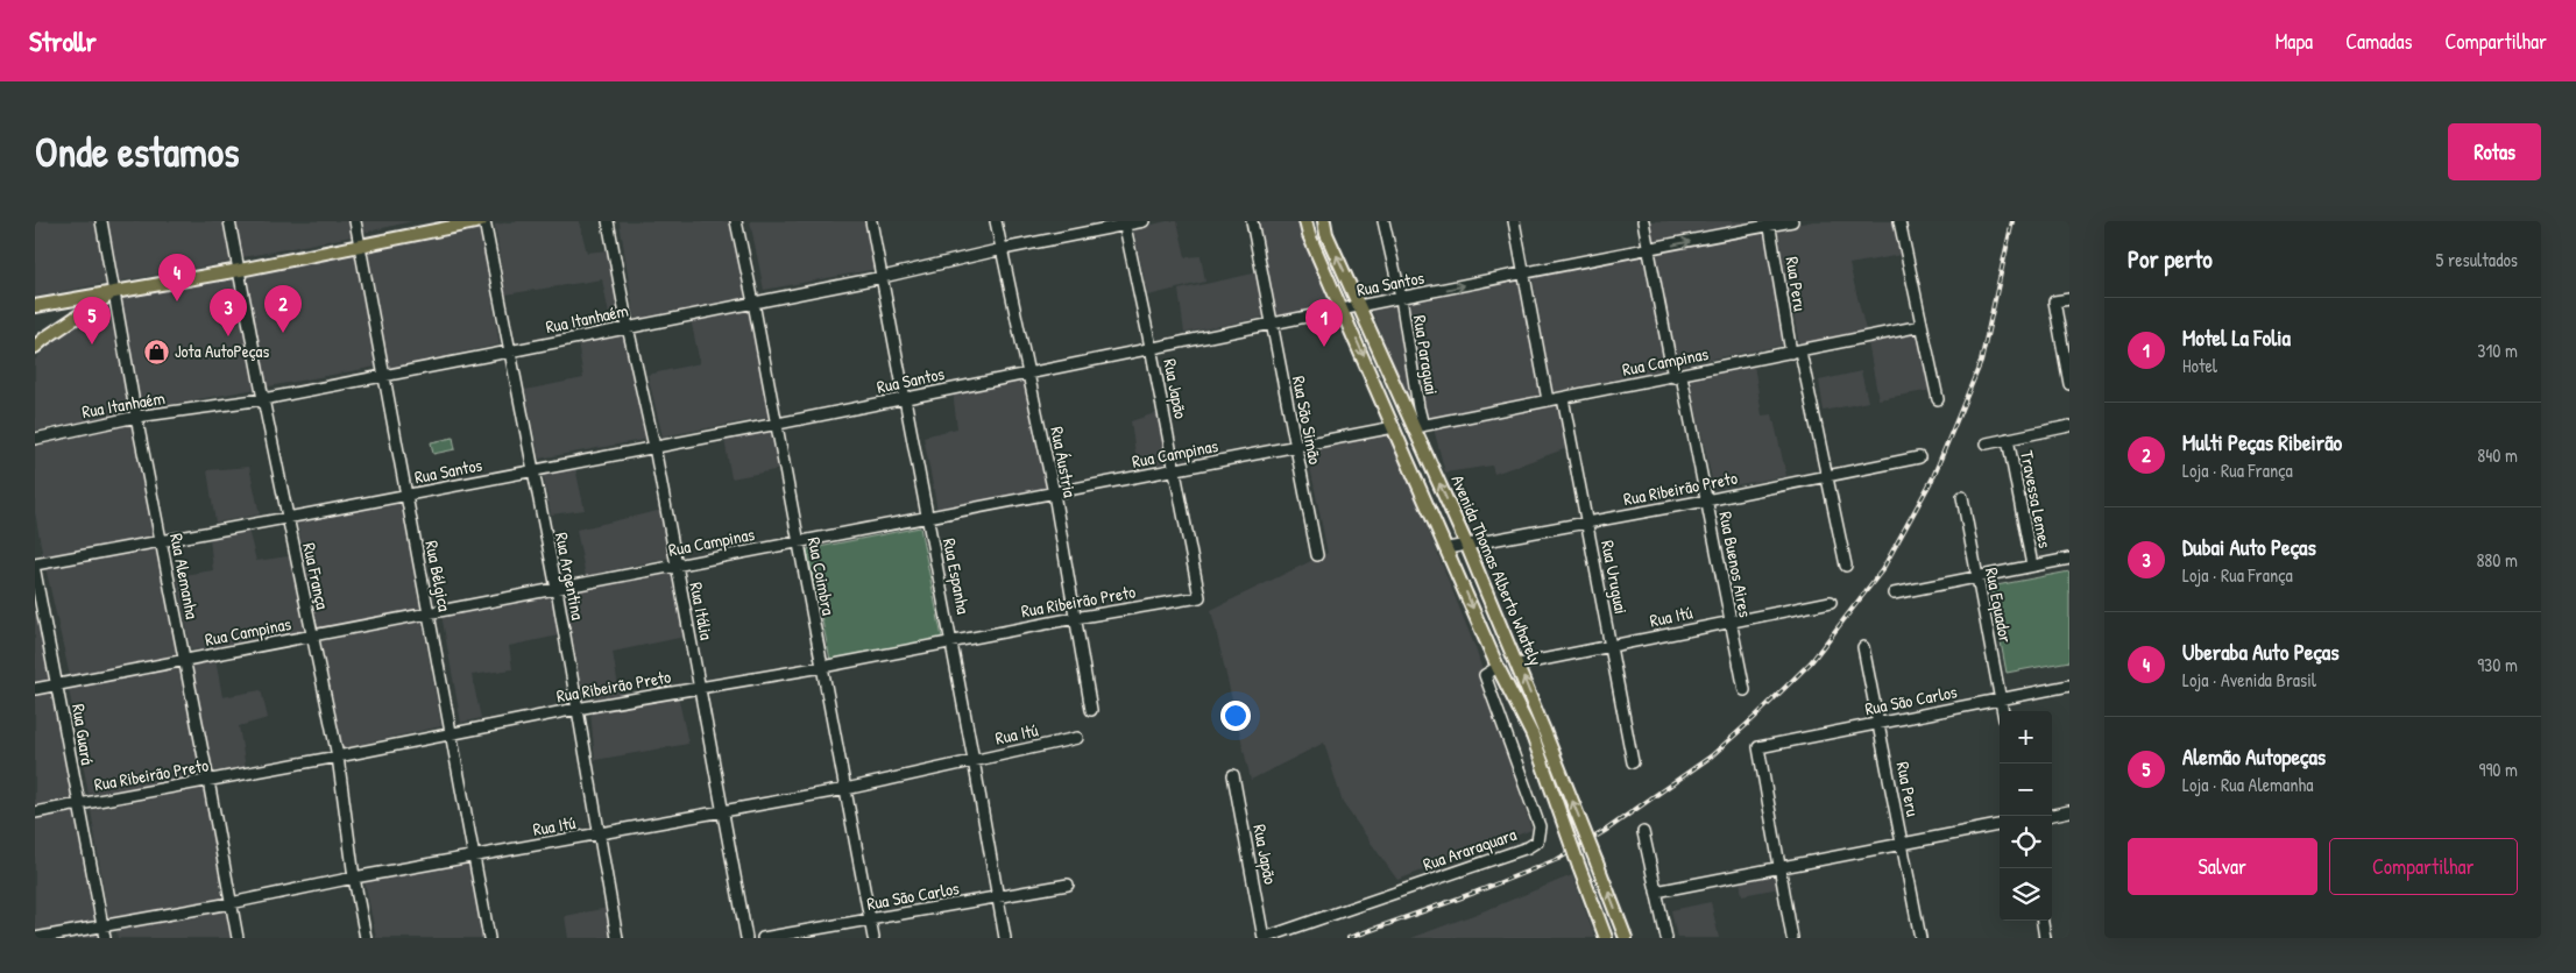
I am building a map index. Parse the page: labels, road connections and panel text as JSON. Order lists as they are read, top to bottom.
{
  "streets": {
    "main road": ["Avenida Thomas Alberto Whately"],
    "street": [
      "Rua Santos",
      "Rua Peru",
      "Rua Itanhaém",
      "Rua Paraguai",
      "Rua Campinas",
      "Rua Japão",
      "Rua São Simão",
      "Rua Áustria",
      "Rua Ribeirão Preto",
      "Travessa Lemes",
      "Rua Buenos Aires",
      "Rua Alemanha",
      "Rua França",
      "Rua Bélgica",
      "Rua Argentina",
      "Rua Coimbra",
      "Rua Espanha",
      "Rua Uruguai",
      "Rua Equador",
      "Rua Itália",
      "Rua Itú",
      "Rua São Carlos",
      "Rua Guará",
      "Rua Araraquara"
    ]
  },
  "crossings": [
    ["Rua Santos", "Rua Peru"],
    ["Rua Santos", "Rua Paraguai"],
    ["Rua Santos", "Rua Japão"],
    ["Rua Santos", "Rua São Simão"],
    ["Rua Santos", "Rua Áustria"],
    ["Rua Santos", "Rua Buenos Aires"],
    ["Rua Santos", "Avenida Thomas Alberto Whately"],
    ["Rua Santos", "Rua Alemanha"],
    ["Rua Santos", "Rua França"],
    ["Rua Santos", "Rua Bélgica"],
    ["Rua Santos", "Rua Argentina"],
    ["Rua Santos", "Rua Coimbra"],
    ["Rua Santos", "Rua Espanha"],
    ["Rua Santos", "Rua Itália"],
    ["Rua Peru", "Rua Campinas"],
    ["Rua Peru", "Rua Ribeirão Preto"],
    ["Rua Peru", "Rua São Carlos"],
    ["Rua Itanhaém", "Rua Japão"],
    ["Rua Itanhaém", "Rua Áustria"],
    ["Rua Itanhaém", "Rua Alemanha"],
    ["Rua Itanhaém", "Rua França"],
    ["Rua Itanhaém", "Rua Bélgica"],
    ["Rua Itanhaém", "Rua Argentina"],
    ["Rua Itanhaém", "Rua Coimbra"],
    ["Rua Itanhaém", "Rua Espanha"],
    ["Rua Itanhaém", "Rua Itália"],
    ["Rua Paraguai", "Rua Campinas"],
    ["Rua Paraguai", "Avenida Thomas Alberto Whately"],
    ["Rua Campinas", "Rua Japão"],
    ["Rua Campinas", "Rua São Simão"],
    ["Rua Campinas", "Rua Áustria"],
    ["Rua Campinas", "Rua Buenos Aires"],
    ["Rua Campinas", "Avenida Thomas Alberto Whately"],
    ["Rua Campinas", "Rua Alemanha"],
    ["Rua Campinas", "Rua França"],
    ["Rua Campinas", "Rua Bélgica"],
    ["Rua Campinas", "Rua Argentina"],
    ["Rua Campinas", "Rua Coimbra"],
    ["Rua Campinas", "Rua Espanha"],
    ["Rua Campinas", "Rua Uruguai"],
    ["Rua Campinas", "Rua Itália"],
    ["Rua Campinas", "Rua Guará"],
    ["Rua Japão", "Rua Ribeirão Preto"],
    ["Rua Japão", "Rua Araraquara"],
    ["Rua Áustria", "Rua Ribeirão Preto"],
    ["Rua Ribeirão Preto", "Rua Buenos Aires"],
    ["Rua Ribeirão Preto", "Avenida Thomas Alberto Whately"],
    ["Rua Ribeirão Preto", "Rua Alemanha"],
    ["Rua Ribeirão Preto", "Rua França"],
    ["Rua Ribeirão Preto", "Rua Bélgica"],
    ["Rua Ribeirão Preto", "Rua Argentina"],
    ["Rua Ribeirão Preto", "Rua Coimbra"],
    ["Rua Ribeirão Preto", "Rua Espanha"],
    ["Rua Ribeirão Preto", "Rua Uruguai"],
    ["Rua Ribeirão Preto", "Rua Itália"],
    ["Rua Ribeirão Preto", "Rua Guará"],
    ["Rua Buenos Aires", "Rua Itú"],
    ["Avenida Thomas Alberto Whately", "Rua Itú"],
    ["Avenida Thomas Alberto Whately", "Rua Araraquara"],
    ["Rua Alemanha", "Rua Itú"],
    ["Rua França", "Rua Itú"],
    ["Rua Bélgica", "Rua Itú"],
    ["Rua Argentina", "Rua Itú"],
    ["Rua Coimbra", "Rua Itú"],
    ["Rua Coimbra", "Rua São Carlos"],
    ["Rua Espanha", "Rua Itú"],
    ["Rua Espanha", "Rua São Carlos"],
    ["Rua Uruguai", "Rua Itú"],
    ["Rua Equador", "Rua São Carlos"],
    ["Rua Itália", "Rua Itú"],
    ["Rua Itú", "Rua Guará"]
  ],
  "places": {
    "shop": ["Jota AutoPeças"]
  },
  "page": {
    "header": "Strollr",
    "nav": ["Mapa", "Camadas", "Compartilhar"],
    "buttons": [
      "Rotas",
      ["Salvar", "Compartilhar"]
    ],
    "title": "Onde estamos",
    "heading": ["Por perto", "5 resultados"],
    "pins": [
      "4",
      "2",
      "3",
      "5",
      "1"
    ],
    "list": [
      {
        "mark": "1",
        "name": "Motel La Folia",
        "note": "Hotel",
        "value": "310 m"
      },
      {
        "mark": "2",
        "name": "Multi Peças Ribeirão",
        "note": "Loja · Rua França",
        "value": "840 m"
      },
      {
        "mark": "3",
        "name": "Dubai Auto Peças",
        "note": "Loja · Rua França",
        "value": "880 m"
      },
      {
        "mark": "4",
        "name": "Uberaba Auto Peças",
        "note": "Loja · Avenida Brasil",
        "value": "930 m"
      },
      {
        "mark": "5",
        "name": "Alemão Autopeças",
        "note": "Loja · Rua Alemanha",
        "value": "990 m"
      }
    ],
    "map_buttons": ["+", "−"]
  }
}
